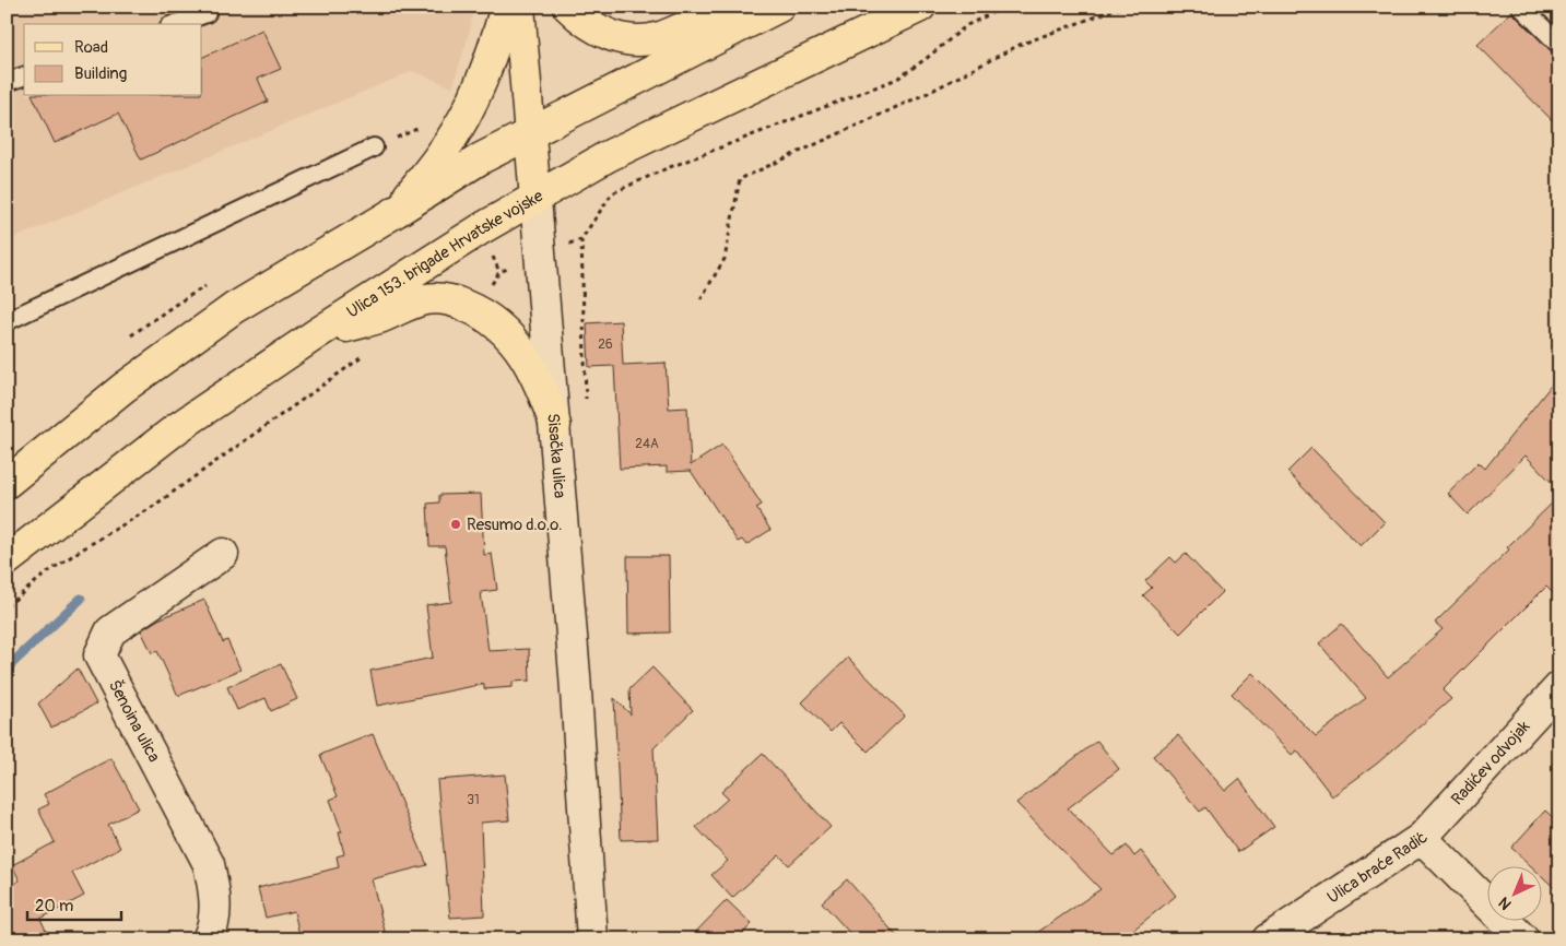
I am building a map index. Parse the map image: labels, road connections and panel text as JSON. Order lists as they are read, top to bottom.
{
  "streets": {
    "main road": ["Ulica 153. brigade Hrvatske vojske", "Sisačka ulica"],
    "street": ["Šenoina ulica", "Radićev odvojak", "Ulica braće Radić"]
  },
  "crossings": [
    ["Ulica 153. brigade Hrvatske vojske", "Sisačka ulica"],
    ["Radićev odvojak", "Ulica braće Radić"]
  ],
  "places": ["Resumo d.o.o."],
  "house_numbers": ["26", "24A", "31"],
  "legend": ["Road", "Building"],
  "scale_bar": "20 m",
  "north": "bottom left"
}
